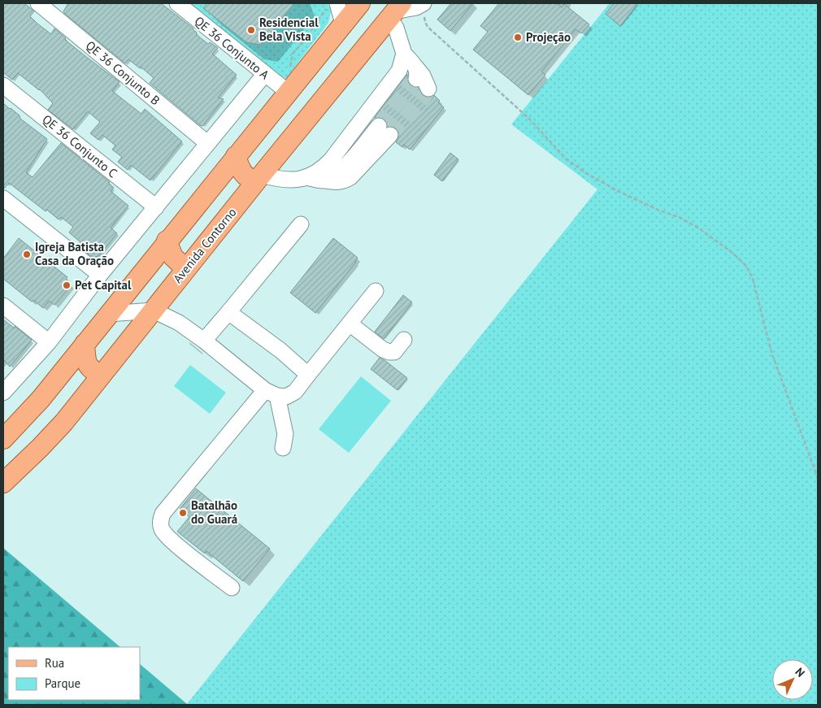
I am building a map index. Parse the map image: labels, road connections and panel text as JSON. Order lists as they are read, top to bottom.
{
  "streets": {
    "main road": ["Avenida Contorno"],
    "street": ["QE 36 Conjunto A", "QE 36 Conjunto B", "QE 36 Conjunto C"]
  },
  "places": [
    "Residencial Bela Vista",
    "Projeção",
    "Igreja Batista Casa da Oração",
    "Pet Capital",
    "Batalhão do Guará"
  ],
  "legend": ["Rua", "Parque"],
  "north": "top right"
}
